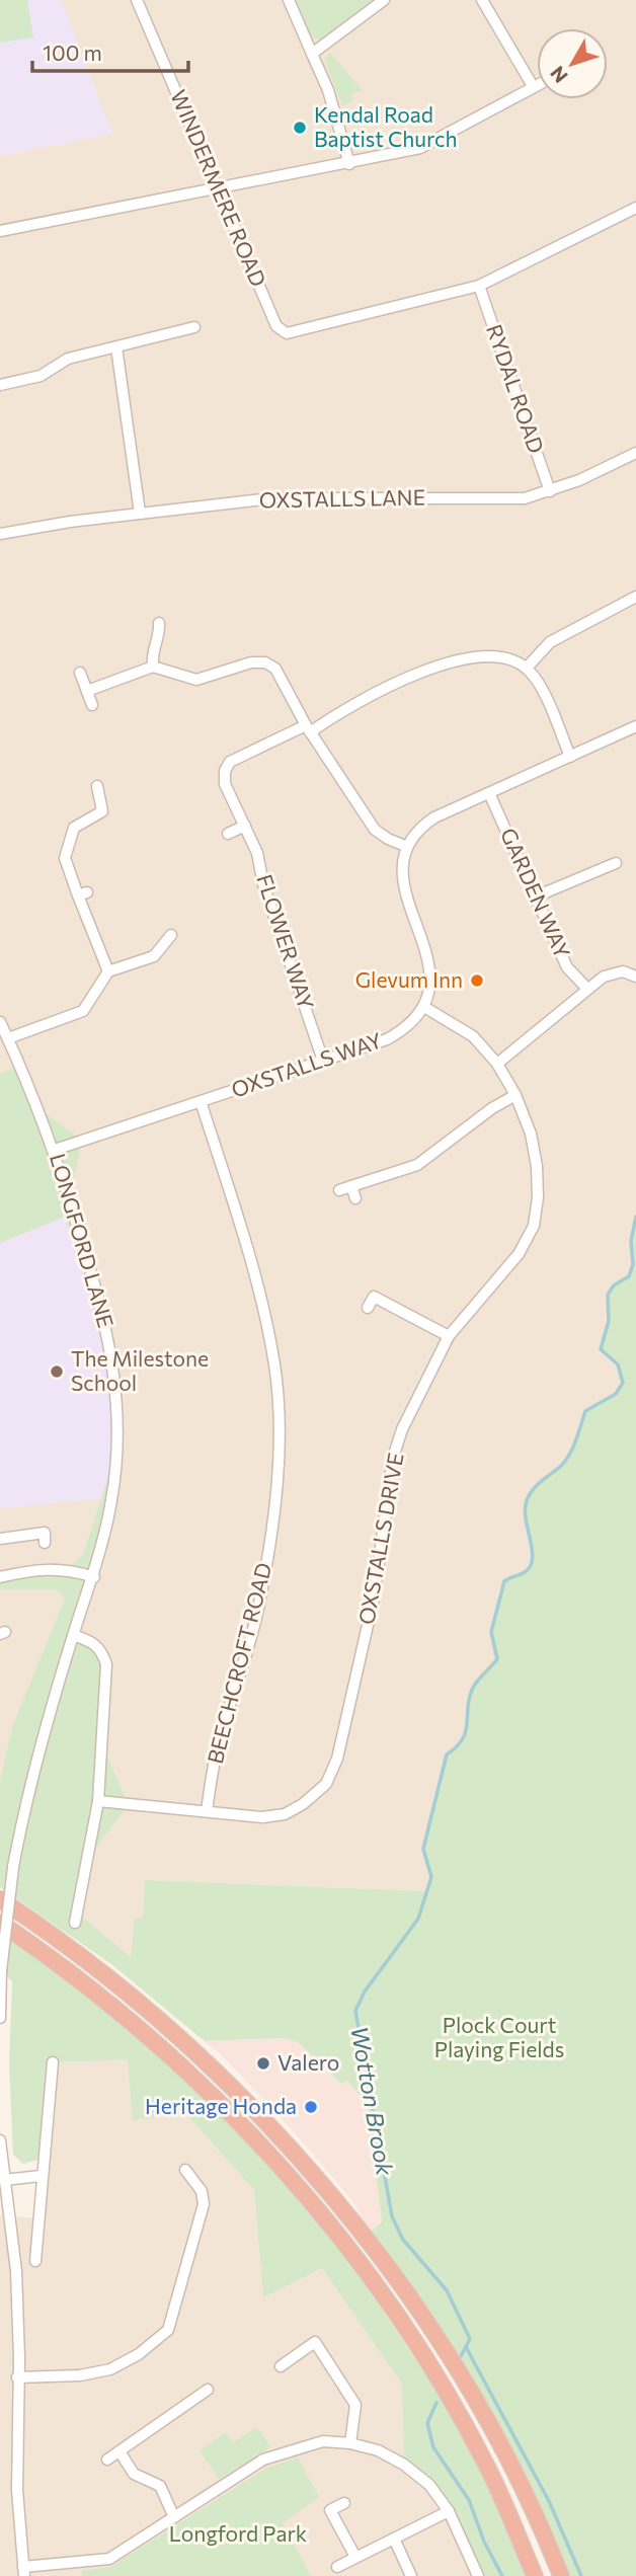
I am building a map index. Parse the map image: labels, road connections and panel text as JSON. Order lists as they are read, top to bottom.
{
  "streets": {
    "street": [
      "WINDERMERE ROAD",
      "RYDAL ROAD",
      "OXSTALLS LANE",
      "GARDEN WAY",
      "FLOWER WAY",
      "OXSTALLS WAY",
      "LONGFORD LANE",
      "OXSTALLS DRIVE",
      "BEECHCROFT ROAD"
    ]
  },
  "crossings": [
    ["WINDERMERE ROAD", "RYDAL ROAD"],
    ["RYDAL ROAD", "OXSTALLS LANE"],
    ["FLOWER WAY", "OXSTALLS WAY"],
    ["OXSTALLS WAY", "LONGFORD LANE"],
    ["OXSTALLS WAY", "OXSTALLS DRIVE"],
    ["OXSTALLS WAY", "BEECHCROFT ROAD"],
    ["OXSTALLS DRIVE", "BEECHCROFT ROAD"]
  ],
  "water": ["Wotton Brook"],
  "parks": ["Plock Court Playing Fields", "Longford Park"],
  "places": [
    "Kendal Road Baptist Church",
    "Glevum Inn",
    "The Milestone School",
    "Valero",
    "Heritage Honda"
  ],
  "scale_bar": "100 m",
  "north": "bottom left"
}
